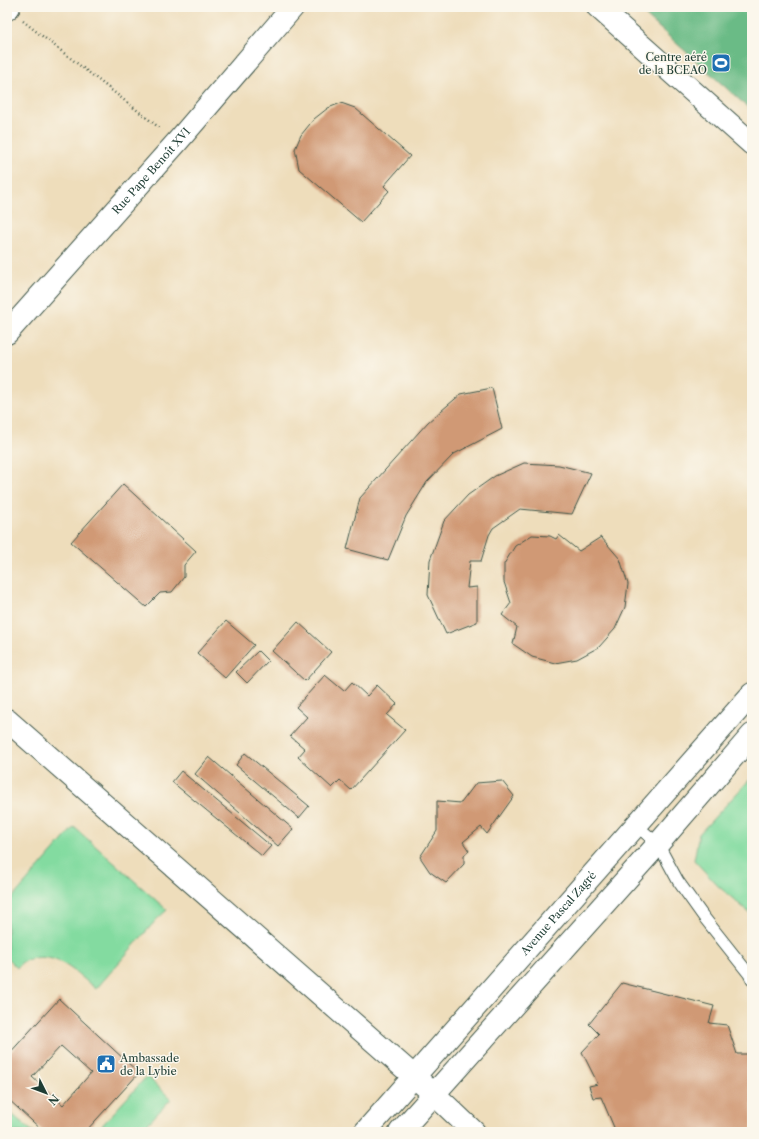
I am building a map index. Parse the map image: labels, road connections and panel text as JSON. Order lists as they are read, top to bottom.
{
  "streets": {
    "street": ["Rue Pape Benoît XVI", "Avenue Pascal Zagré"]
  },
  "places": {
    "sports": ["Centre aéré de la BCEAO"],
    "public building": ["Ambassade de la Lybie"]
  },
  "north": "bottom right"
}
